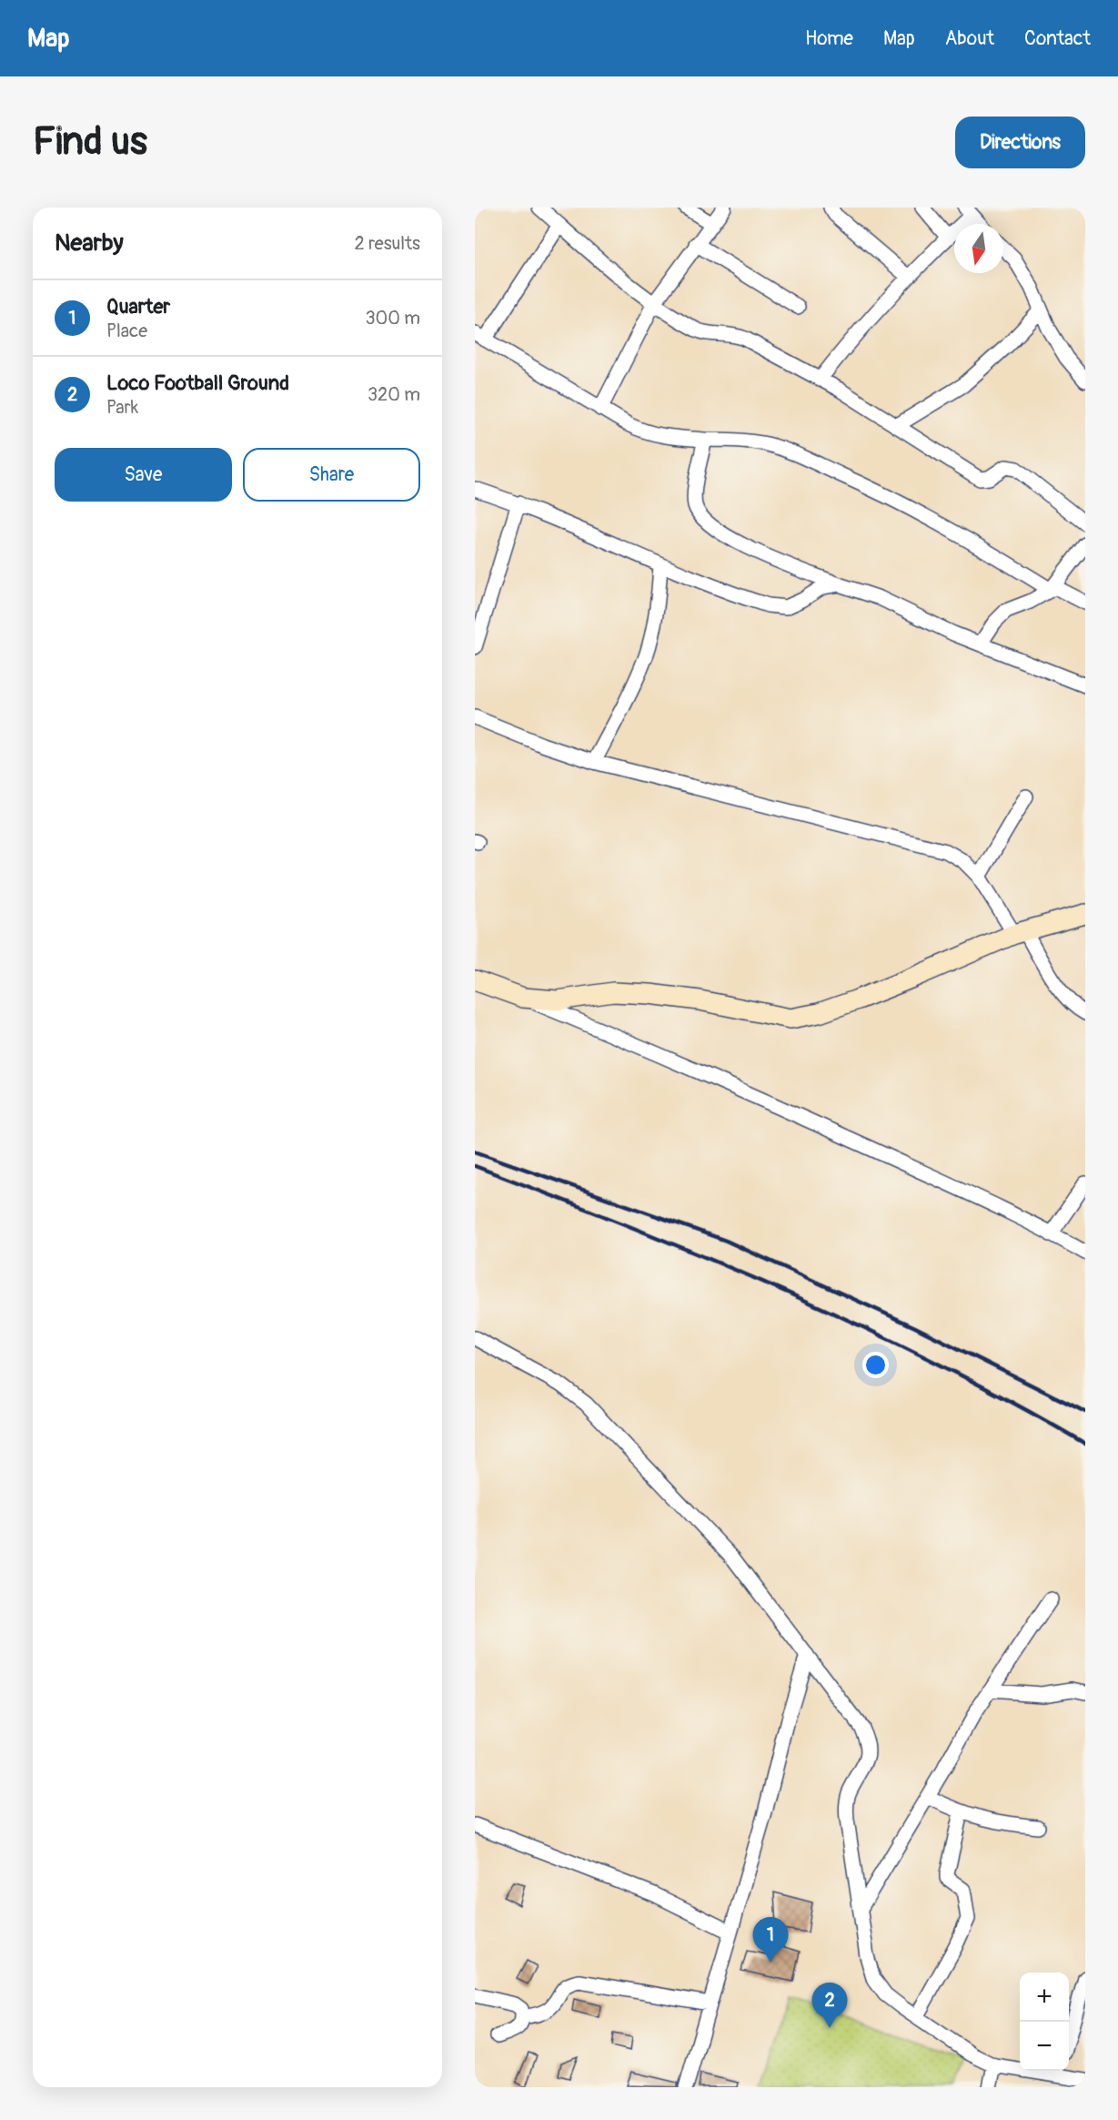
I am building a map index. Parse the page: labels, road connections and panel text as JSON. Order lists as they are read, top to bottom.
{
  "north": "bottom",
  "page": {
    "header": "Map",
    "nav": [
      "Home",
      "Map",
      "About",
      "Contact"
    ],
    "buttons": [
      "Directions",
      ["Save", "Share"]
    ],
    "title": "Find us",
    "heading": ["Nearby", "2 results"],
    "list": [
      {
        "mark": "1",
        "name": "Quarter",
        "note": "Place",
        "value": "300 m"
      },
      {
        "mark": "2",
        "name": "Loco Football Ground",
        "note": "Park",
        "value": "320 m"
      }
    ],
    "pins": ["1", "2"],
    "map_buttons": ["+", "−"]
  }
}
